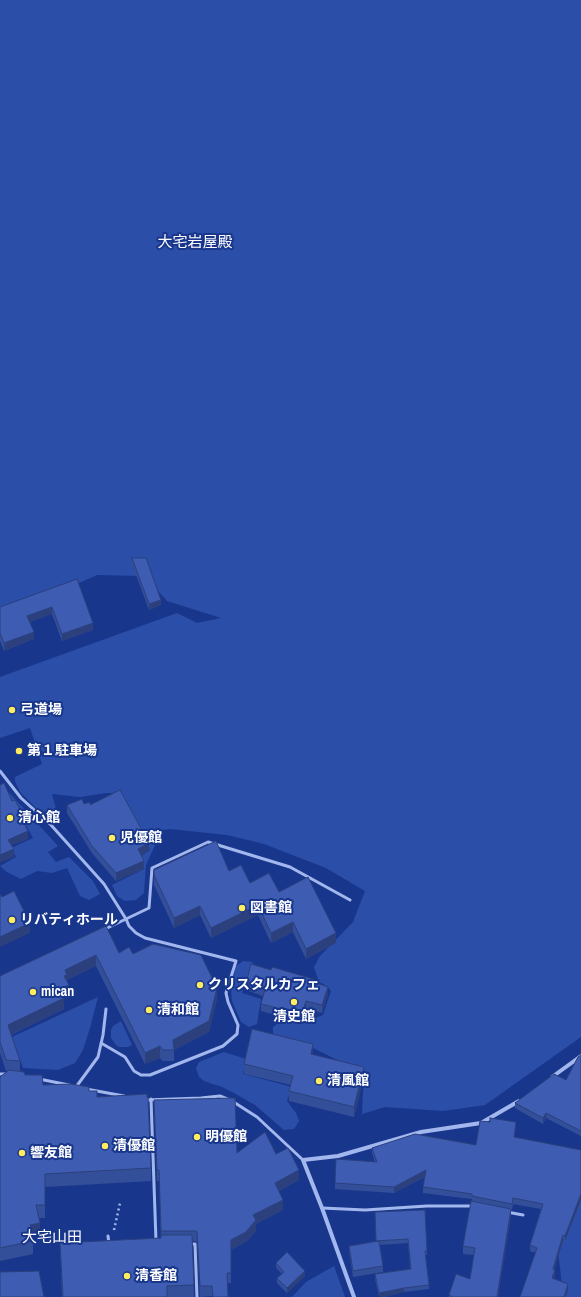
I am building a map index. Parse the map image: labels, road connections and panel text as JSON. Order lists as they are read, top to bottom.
{
  "districts": ["大宅岩屋殿", "大宅山田"],
  "places": [
    "弓道場",
    "第１駐車場",
    "清心館",
    "児優館",
    "図書館",
    "リバティホール",
    "クリスタルカフェ",
    "mican",
    "清史館",
    "清和館",
    "清風館",
    "明優館",
    "清優館",
    "響友館",
    "清香館"
  ]
}
